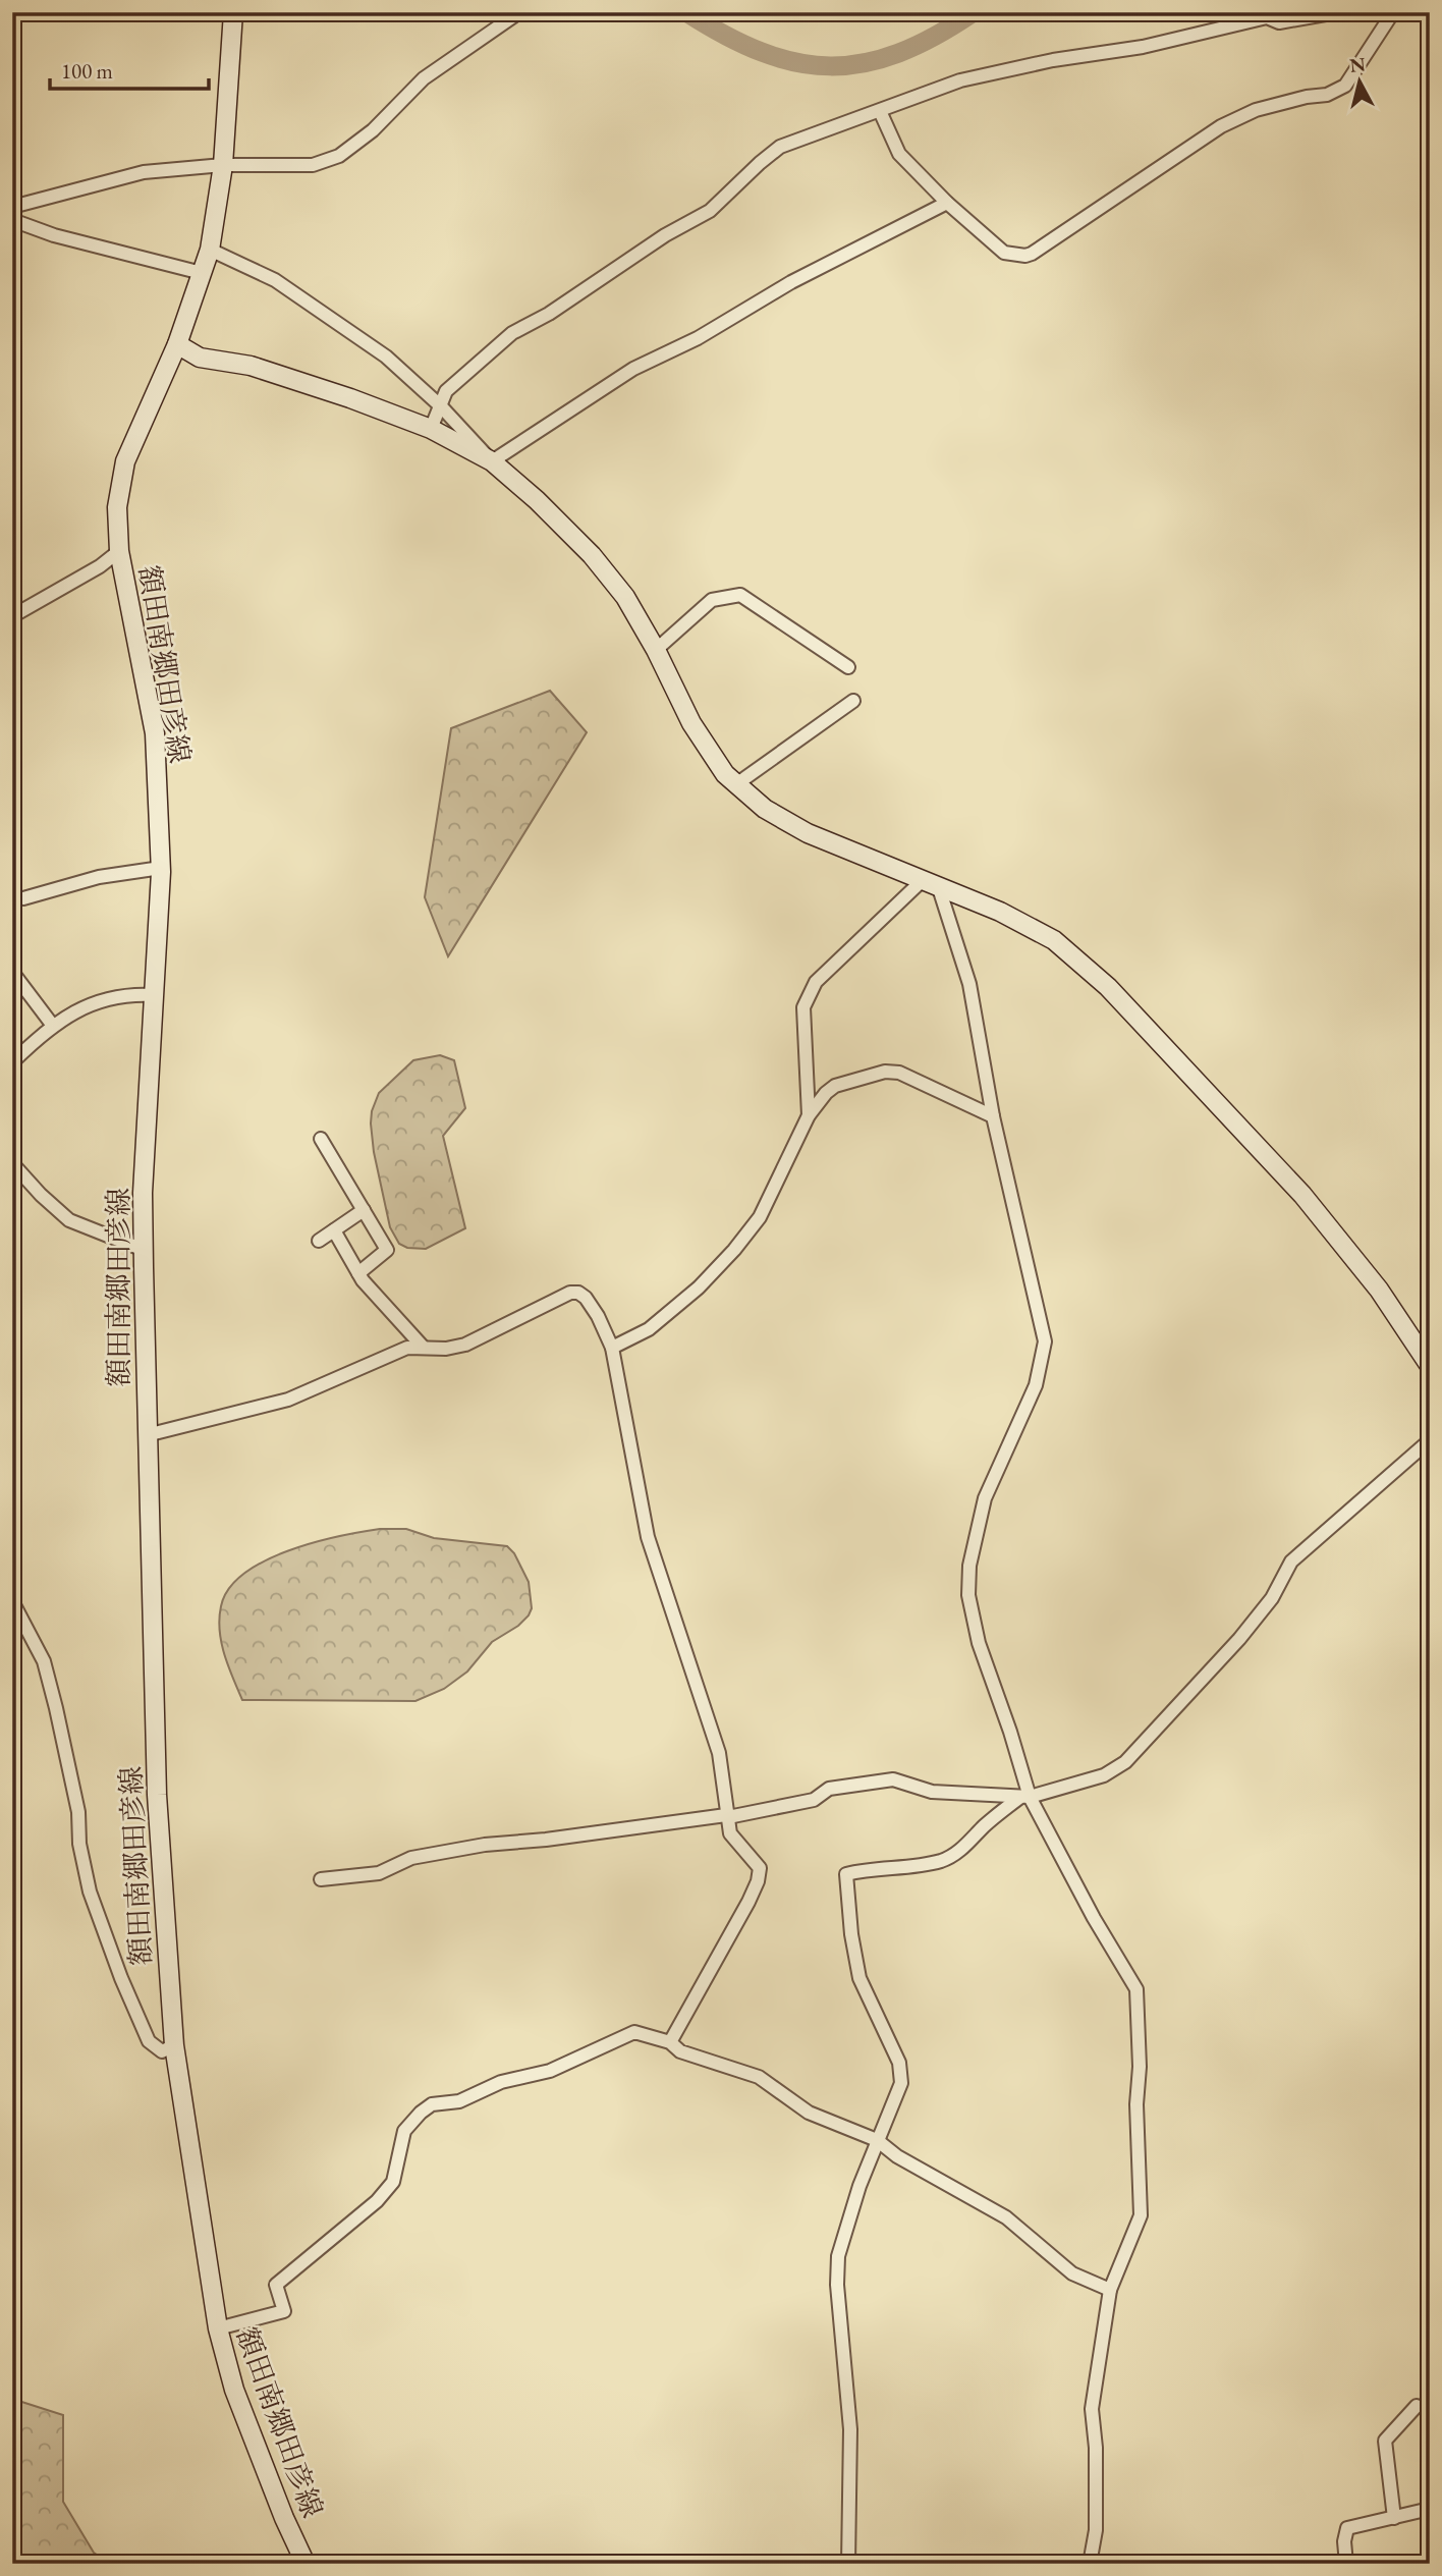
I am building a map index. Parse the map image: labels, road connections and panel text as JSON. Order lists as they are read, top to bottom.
{
  "streets": {
    "main road": ["額田南郷田彦線"]
  },
  "scale_bar": "100 m",
  "north": "top"
}
